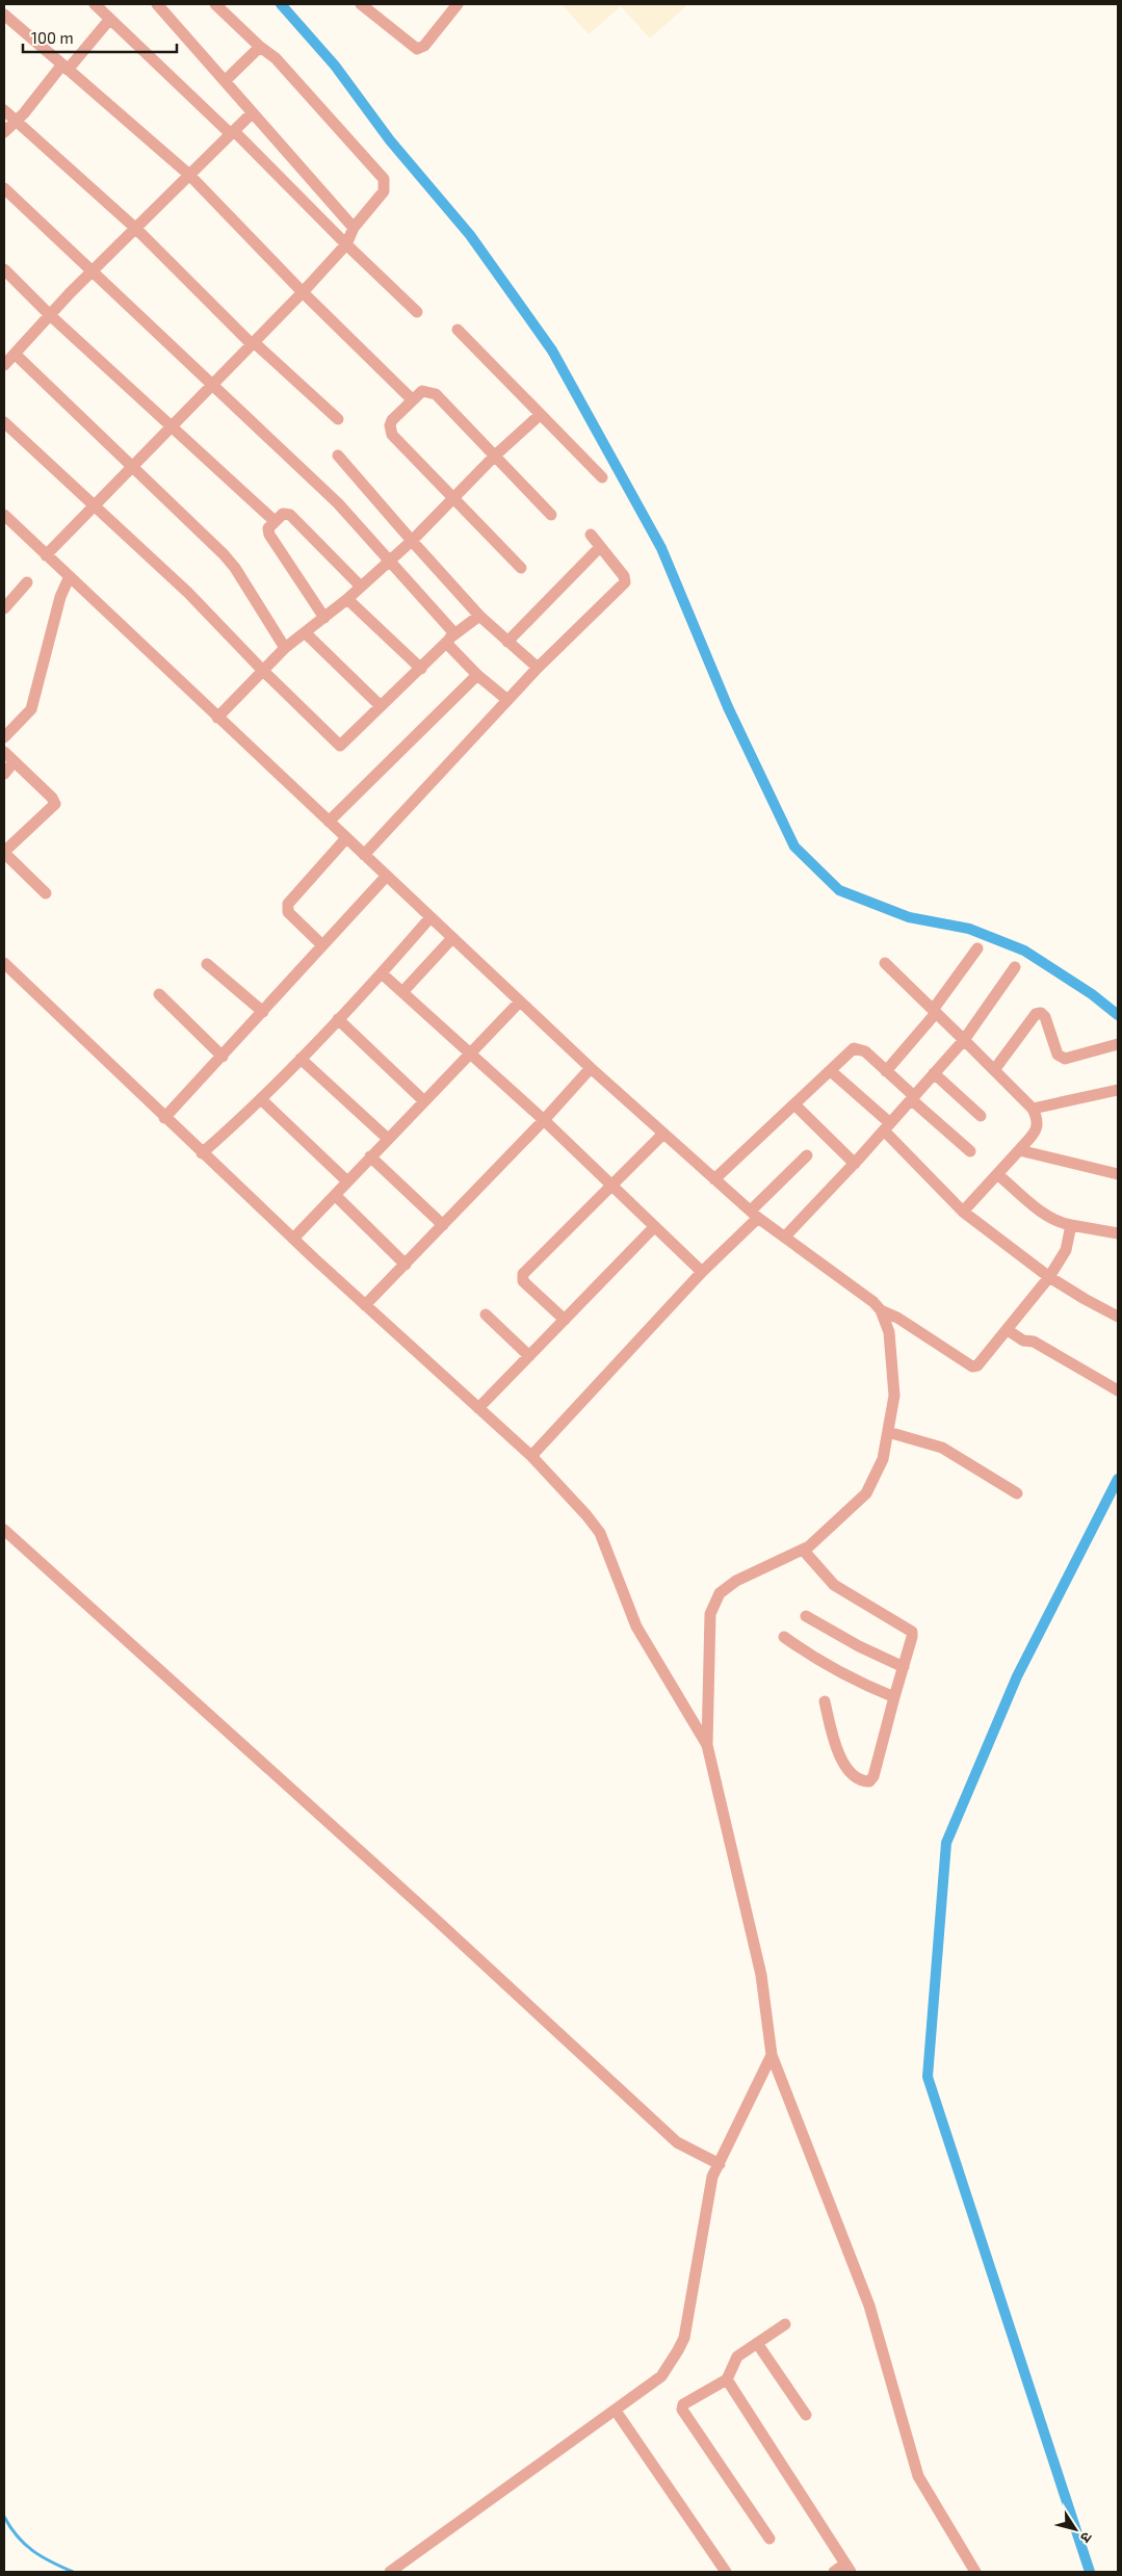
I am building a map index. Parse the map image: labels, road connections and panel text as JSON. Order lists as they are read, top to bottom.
{
  "scale_bar": "100 m",
  "north": "bottom right"
}
